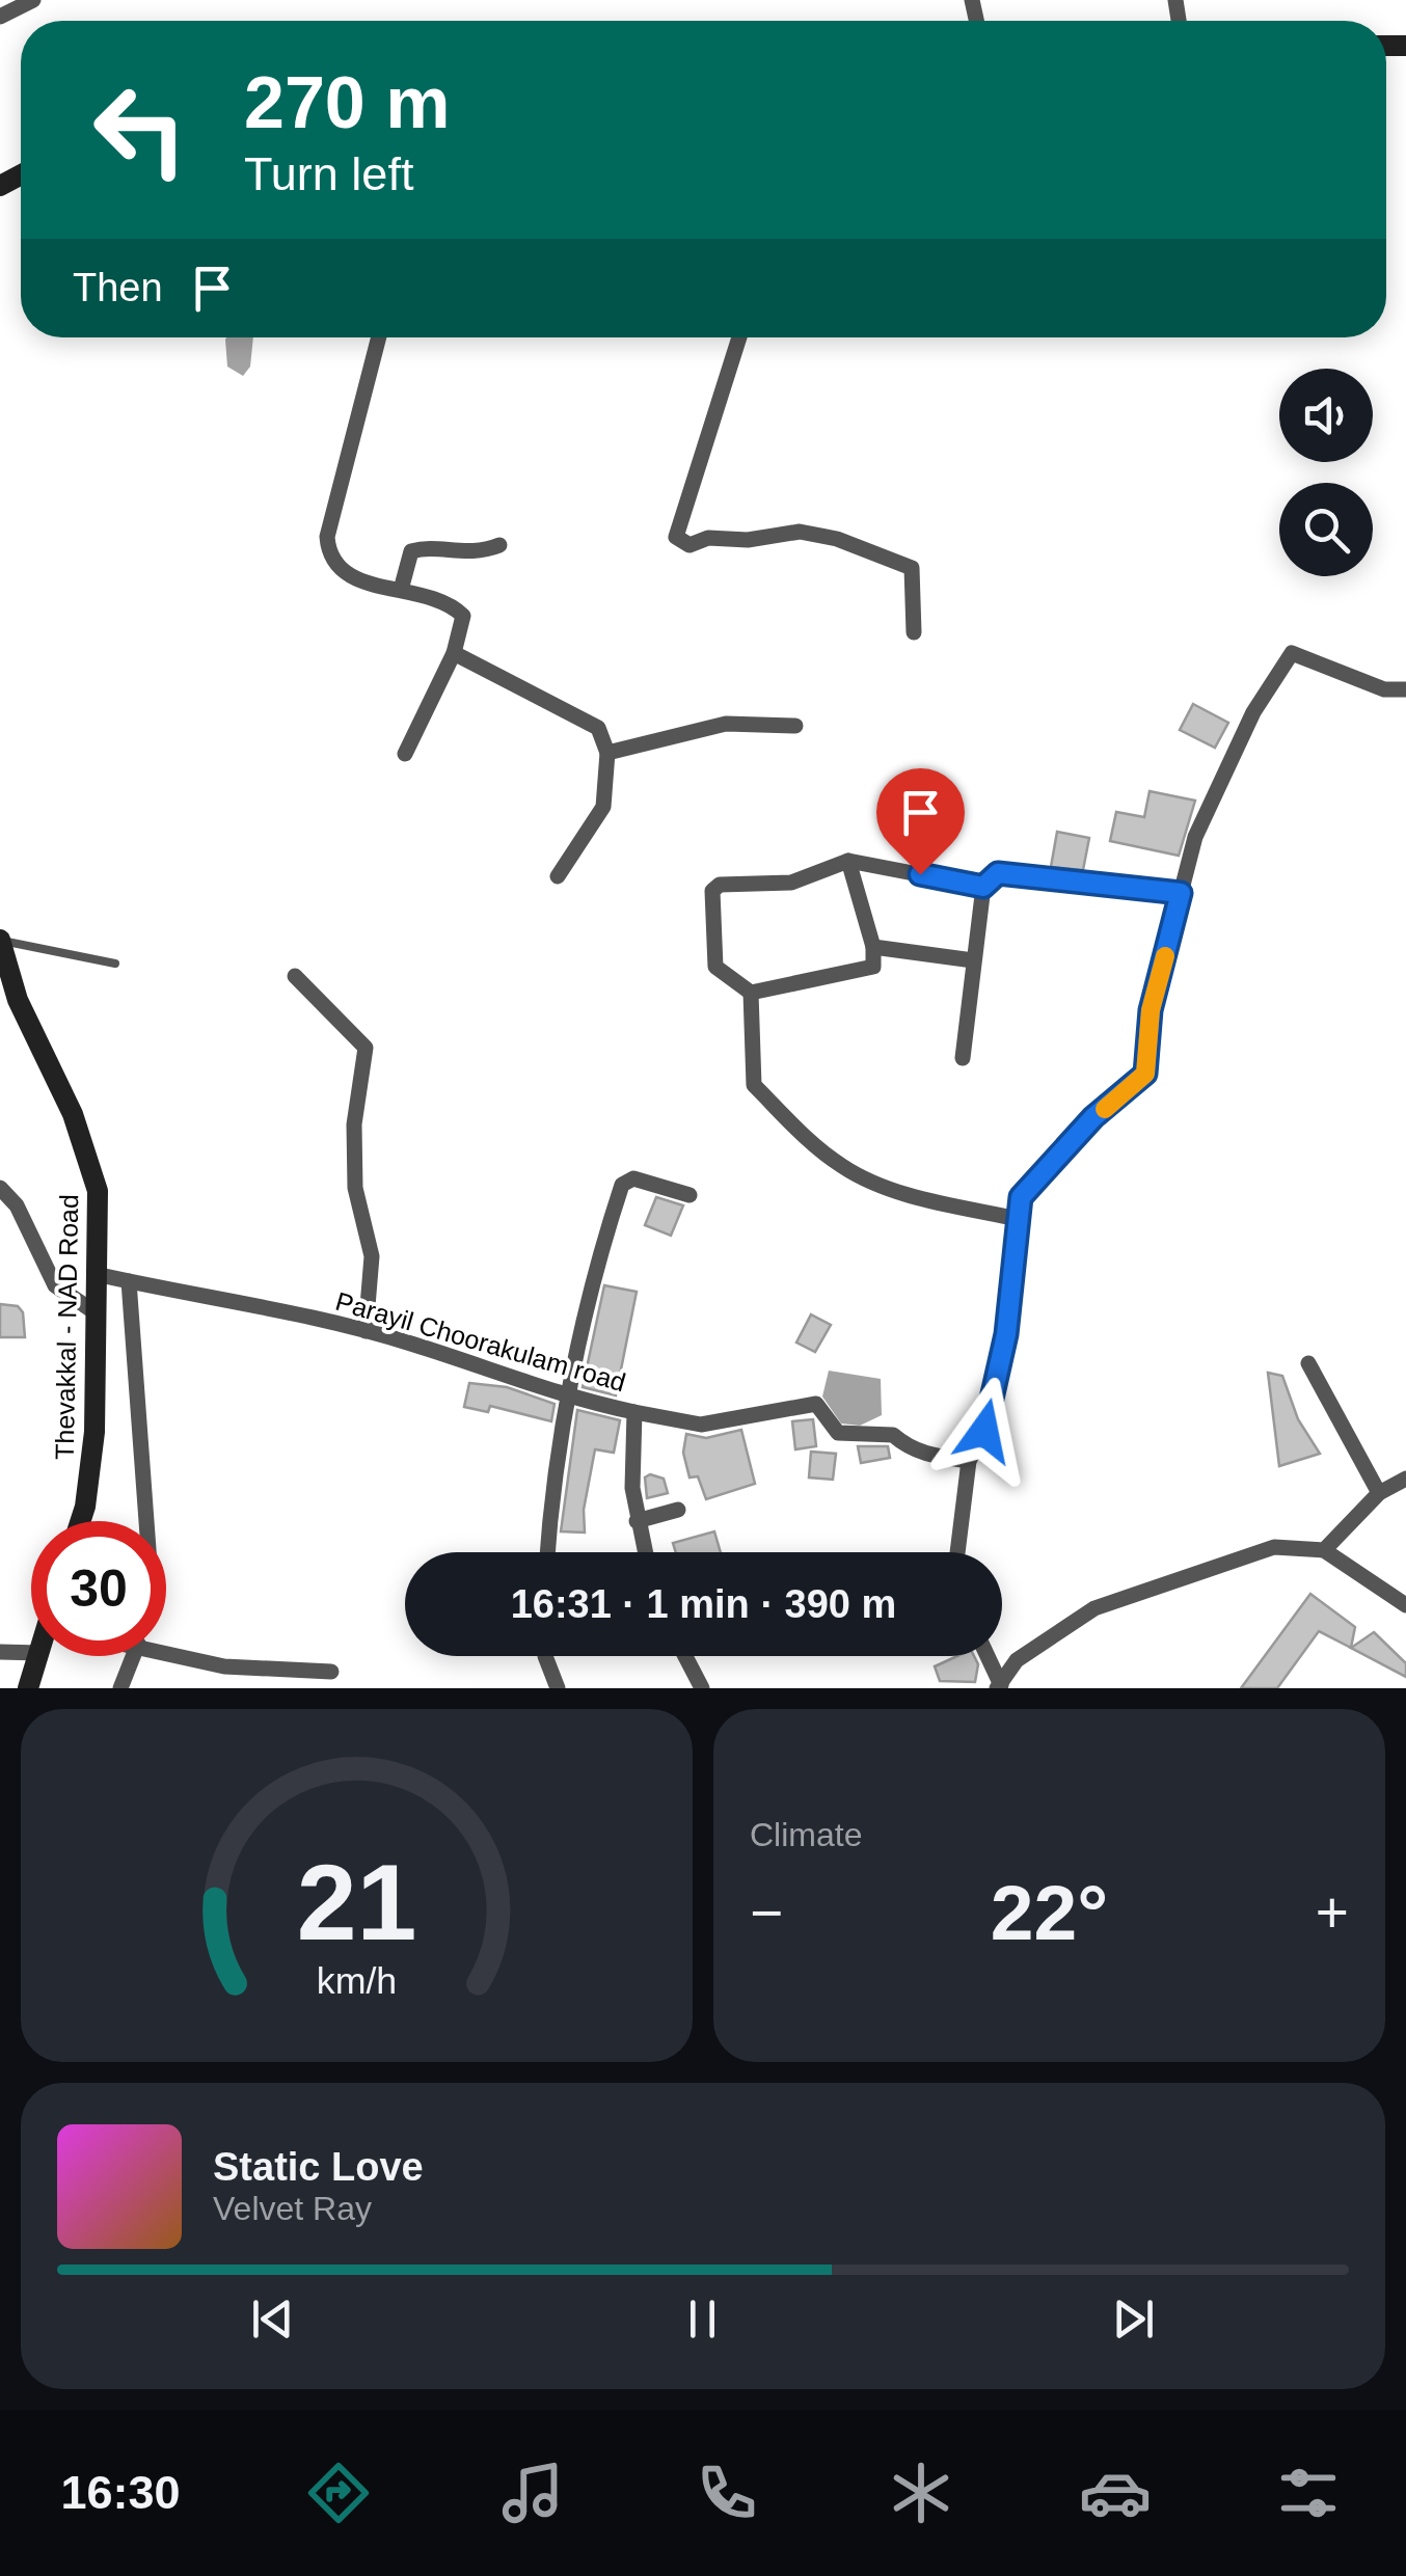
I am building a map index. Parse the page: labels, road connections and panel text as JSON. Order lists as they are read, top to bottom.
{
  "streets": {
    "main road": ["Thevakkal - NAD Road"],
    "street": ["Parayil Choorakulam road"]
  },
  "crossings": [
    ["Thevakkal - NAD Road", "Parayil Choorakulam road"]
  ],
  "page": {
    "turn": ["270 m", "Turn left"],
    "then": "Then",
    "limit": "30",
    "trip": "16:31 · 1 min · 390 m",
    "tile": "Climate",
    "heat": ["−", "22°", "+"],
    "song": ["Static Love", "Velvet Ray"],
    "tabs": "16:30",
    "gauge": ["21", "km/h"]
  }
}
